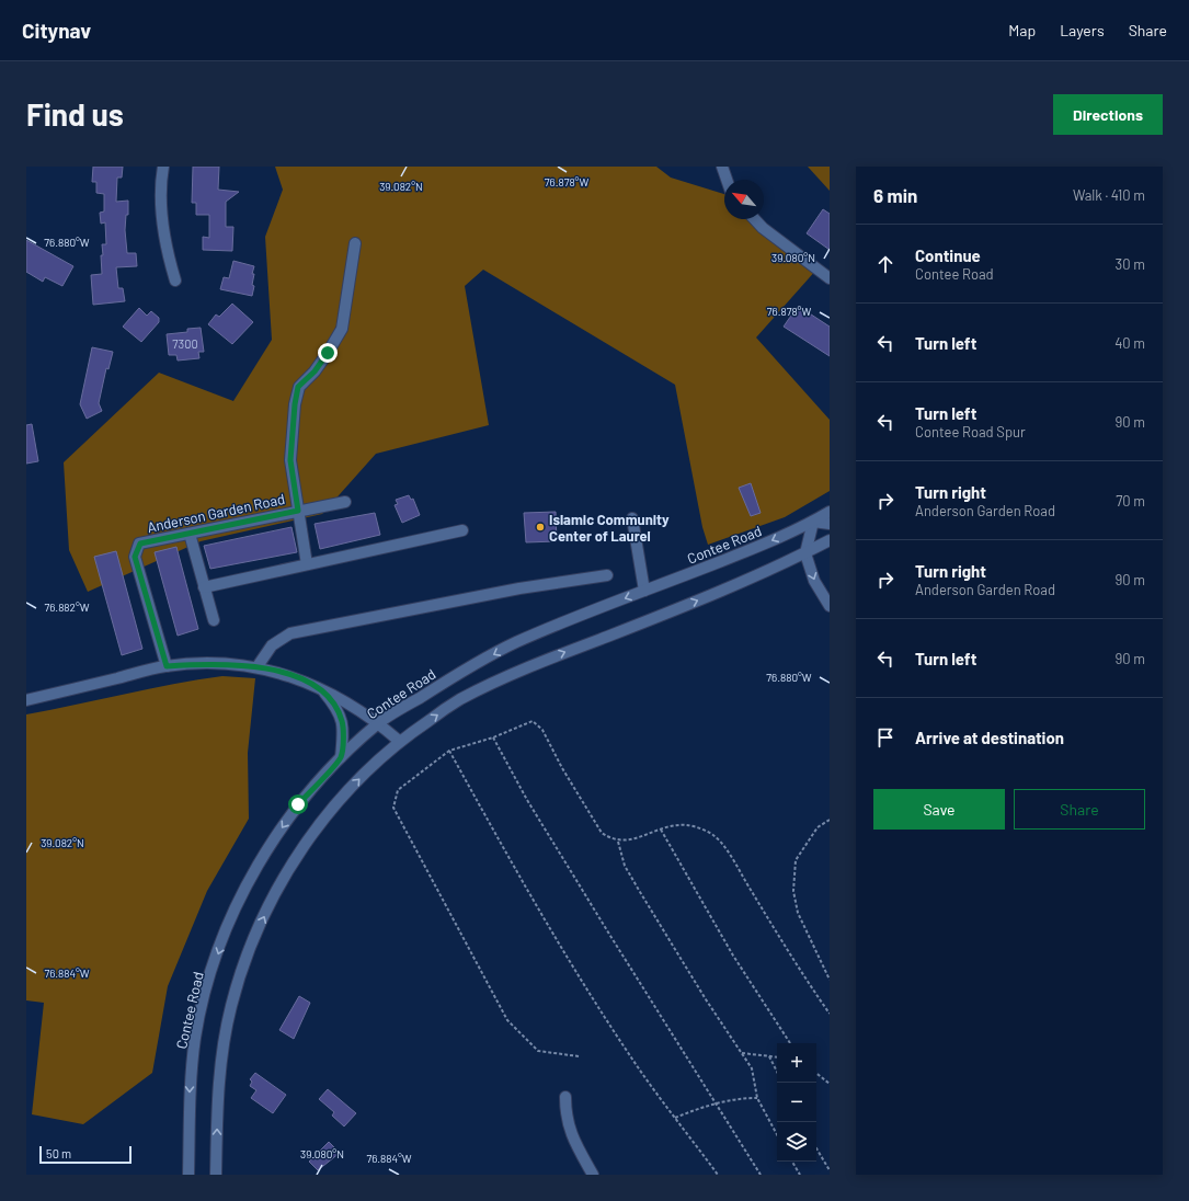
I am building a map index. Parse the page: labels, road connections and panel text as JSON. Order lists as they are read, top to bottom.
{
  "streets": {
    "street": ["Anderson Garden Road", "Contee Road"]
  },
  "places": ["Islamic Community Center of Laurel"],
  "house_numbers": ["7300"],
  "scale_bar": "50 m",
  "north": "top left",
  "page": {
    "header": "Citynav",
    "nav": ["Map", "Layers", "Share"],
    "buttons": [
      "Directions",
      ["Save", "Share"]
    ],
    "title": "Find us",
    "heading": ["6 min", "Walk · 410 m"],
    "list": [
      ["Continue", "Contee Road", "30 m"],
      ["Turn left", "40 m"],
      ["Turn left", "Contee Road Spur", "90 m"],
      ["Turn right", "Anderson Garden Road", "70 m"],
      ["Turn right", "Anderson Garden Road", "90 m"],
      ["Turn left", "90 m"],
      "Arrive at destination"
    ],
    "map_buttons": ["+", "−"],
    "scale": "50 m"
  },
  "coordinates": [
    "76.878°W",
    "39.082°N",
    "76.880°W",
    "39.080°N",
    "76.882°W",
    "76.884°W"
  ]
}
